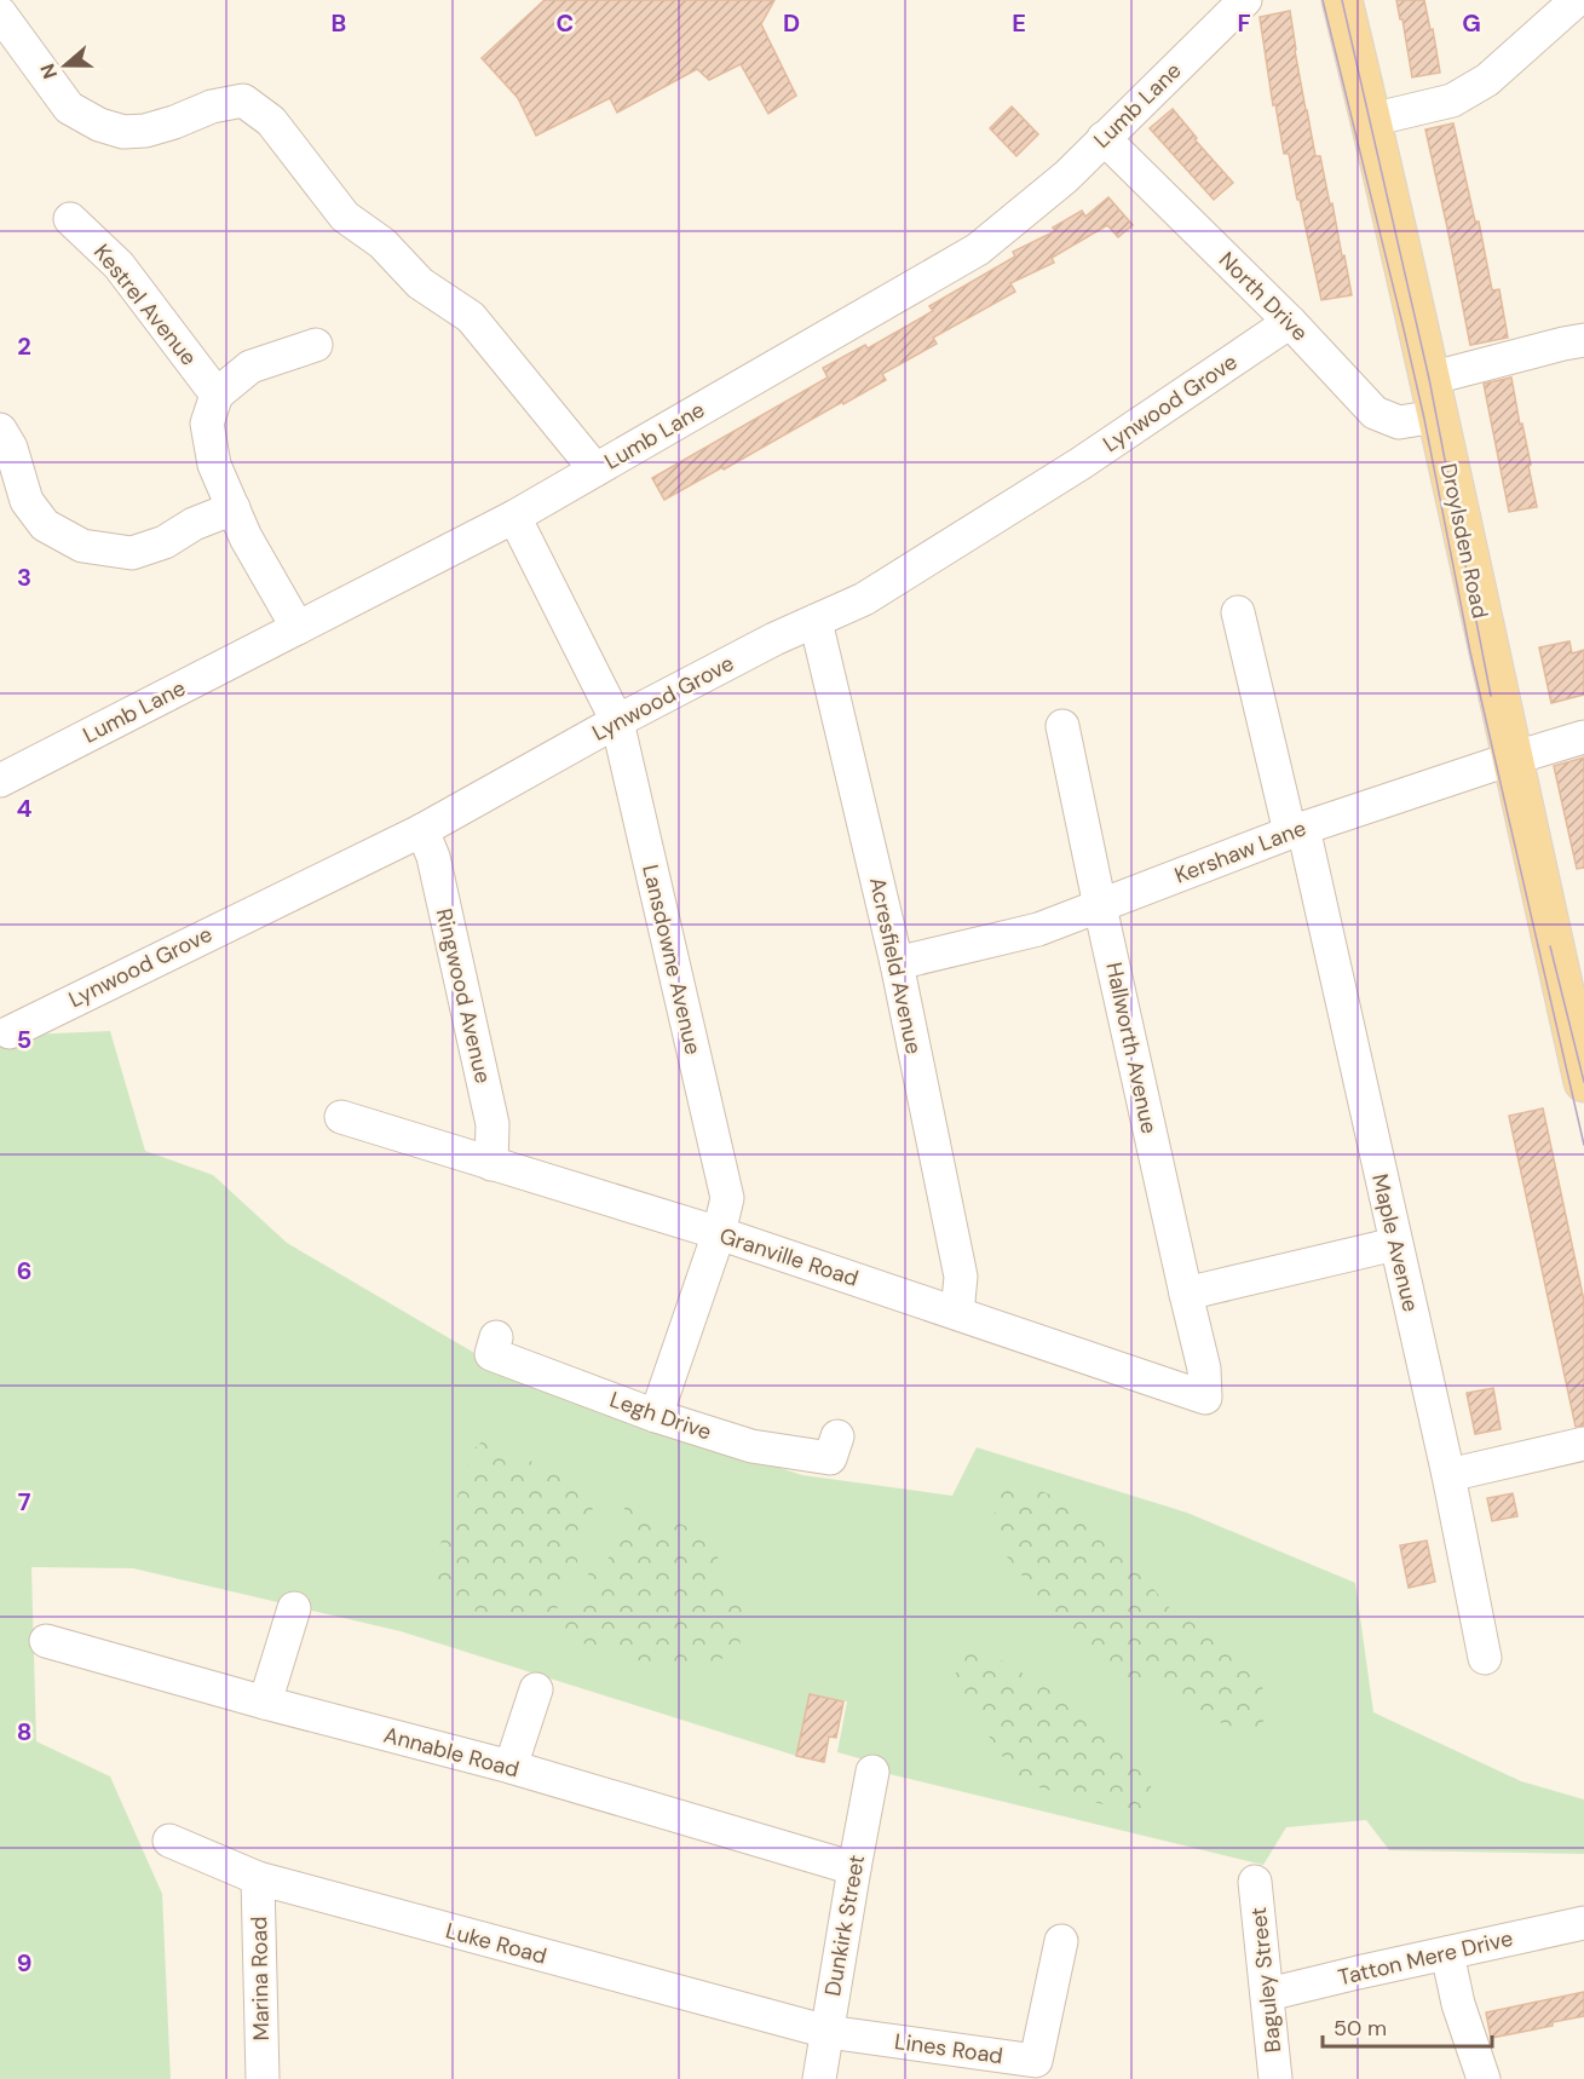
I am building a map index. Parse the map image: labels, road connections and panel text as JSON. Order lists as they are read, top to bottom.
{
  "streets": {
    "main road": ["Droylsden Road"],
    "street": [
      "Lumb Lane",
      "North Drive",
      "Kestrel Avenue",
      "Lynwood Grove",
      "Kershaw Lane",
      "Lansdowne Avenue",
      "Acresfield Avenue",
      "Ringwood Avenue",
      "Hallworth Avenue",
      "Maple Avenue",
      "Granville Road",
      "Legh Drive",
      "Annable Road",
      "Dunkirk Street",
      "Luke Road",
      "Tatton Mere Drive",
      "Marina Road",
      "Baguley Street",
      "Lines Road"
    ]
  },
  "crossings": [
    ["Lumb Lane", "North Drive"],
    ["Lumb Lane", "Lansdowne Avenue"],
    ["North Drive", "Lynwood Grove"],
    ["North Drive", "Droylsden Road"],
    ["Lynwood Grove", "Lansdowne Avenue"],
    ["Lynwood Grove", "Acresfield Avenue"],
    ["Lynwood Grove", "Ringwood Avenue"],
    ["Droylsden Road", "Kershaw Lane"],
    ["Kershaw Lane", "Acresfield Avenue"],
    ["Kershaw Lane", "Hallworth Avenue"],
    ["Kershaw Lane", "Maple Avenue"],
    ["Lansdowne Avenue", "Granville Road"],
    ["Lansdowne Avenue", "Legh Drive"],
    ["Acresfield Avenue", "Granville Road"],
    ["Ringwood Avenue", "Granville Road"],
    ["Hallworth Avenue", "Granville Road"],
    ["Annable Road", "Dunkirk Street"],
    ["Dunkirk Street", "Luke Road"],
    ["Dunkirk Street", "Lines Road"],
    ["Luke Road", "Marina Road"],
    ["Luke Road", "Lines Road"],
    ["Tatton Mere Drive", "Baguley Street"]
  ],
  "scale_bar": "50 m",
  "north": "left",
  "grid": {
    "columns": [
      "B",
      "C",
      "D",
      "E",
      "F",
      "G"
    ],
    "rows": [
      "2",
      "3",
      "4",
      "5",
      "6",
      "7",
      "8",
      "9"
    ]
  }
}
